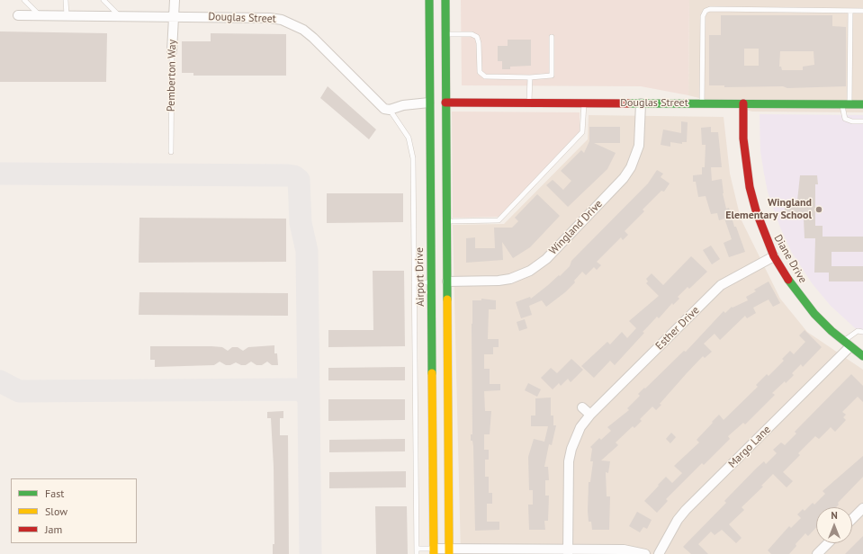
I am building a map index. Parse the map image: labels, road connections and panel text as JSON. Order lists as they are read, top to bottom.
{
  "streets": {
    "main road": ["Douglas Street", "Diane Drive", "Airport Drive"],
    "street": [
      "Pemberton Way",
      "Wingland Drive",
      "Esther Drive",
      "Margo Lane"
    ]
  },
  "crossings": [
    ["Douglas Street", "Pemberton Way"],
    ["Douglas Street", "Wingland Drive"],
    ["Douglas Street", "Diane Drive"],
    ["Diane Drive", "Esther Drive"],
    ["Diane Drive", "Margo Lane"]
  ],
  "places": ["Wingland Elementary School"],
  "legend": ["Fast", "Slow", "Jam"],
  "north": "top"
}
